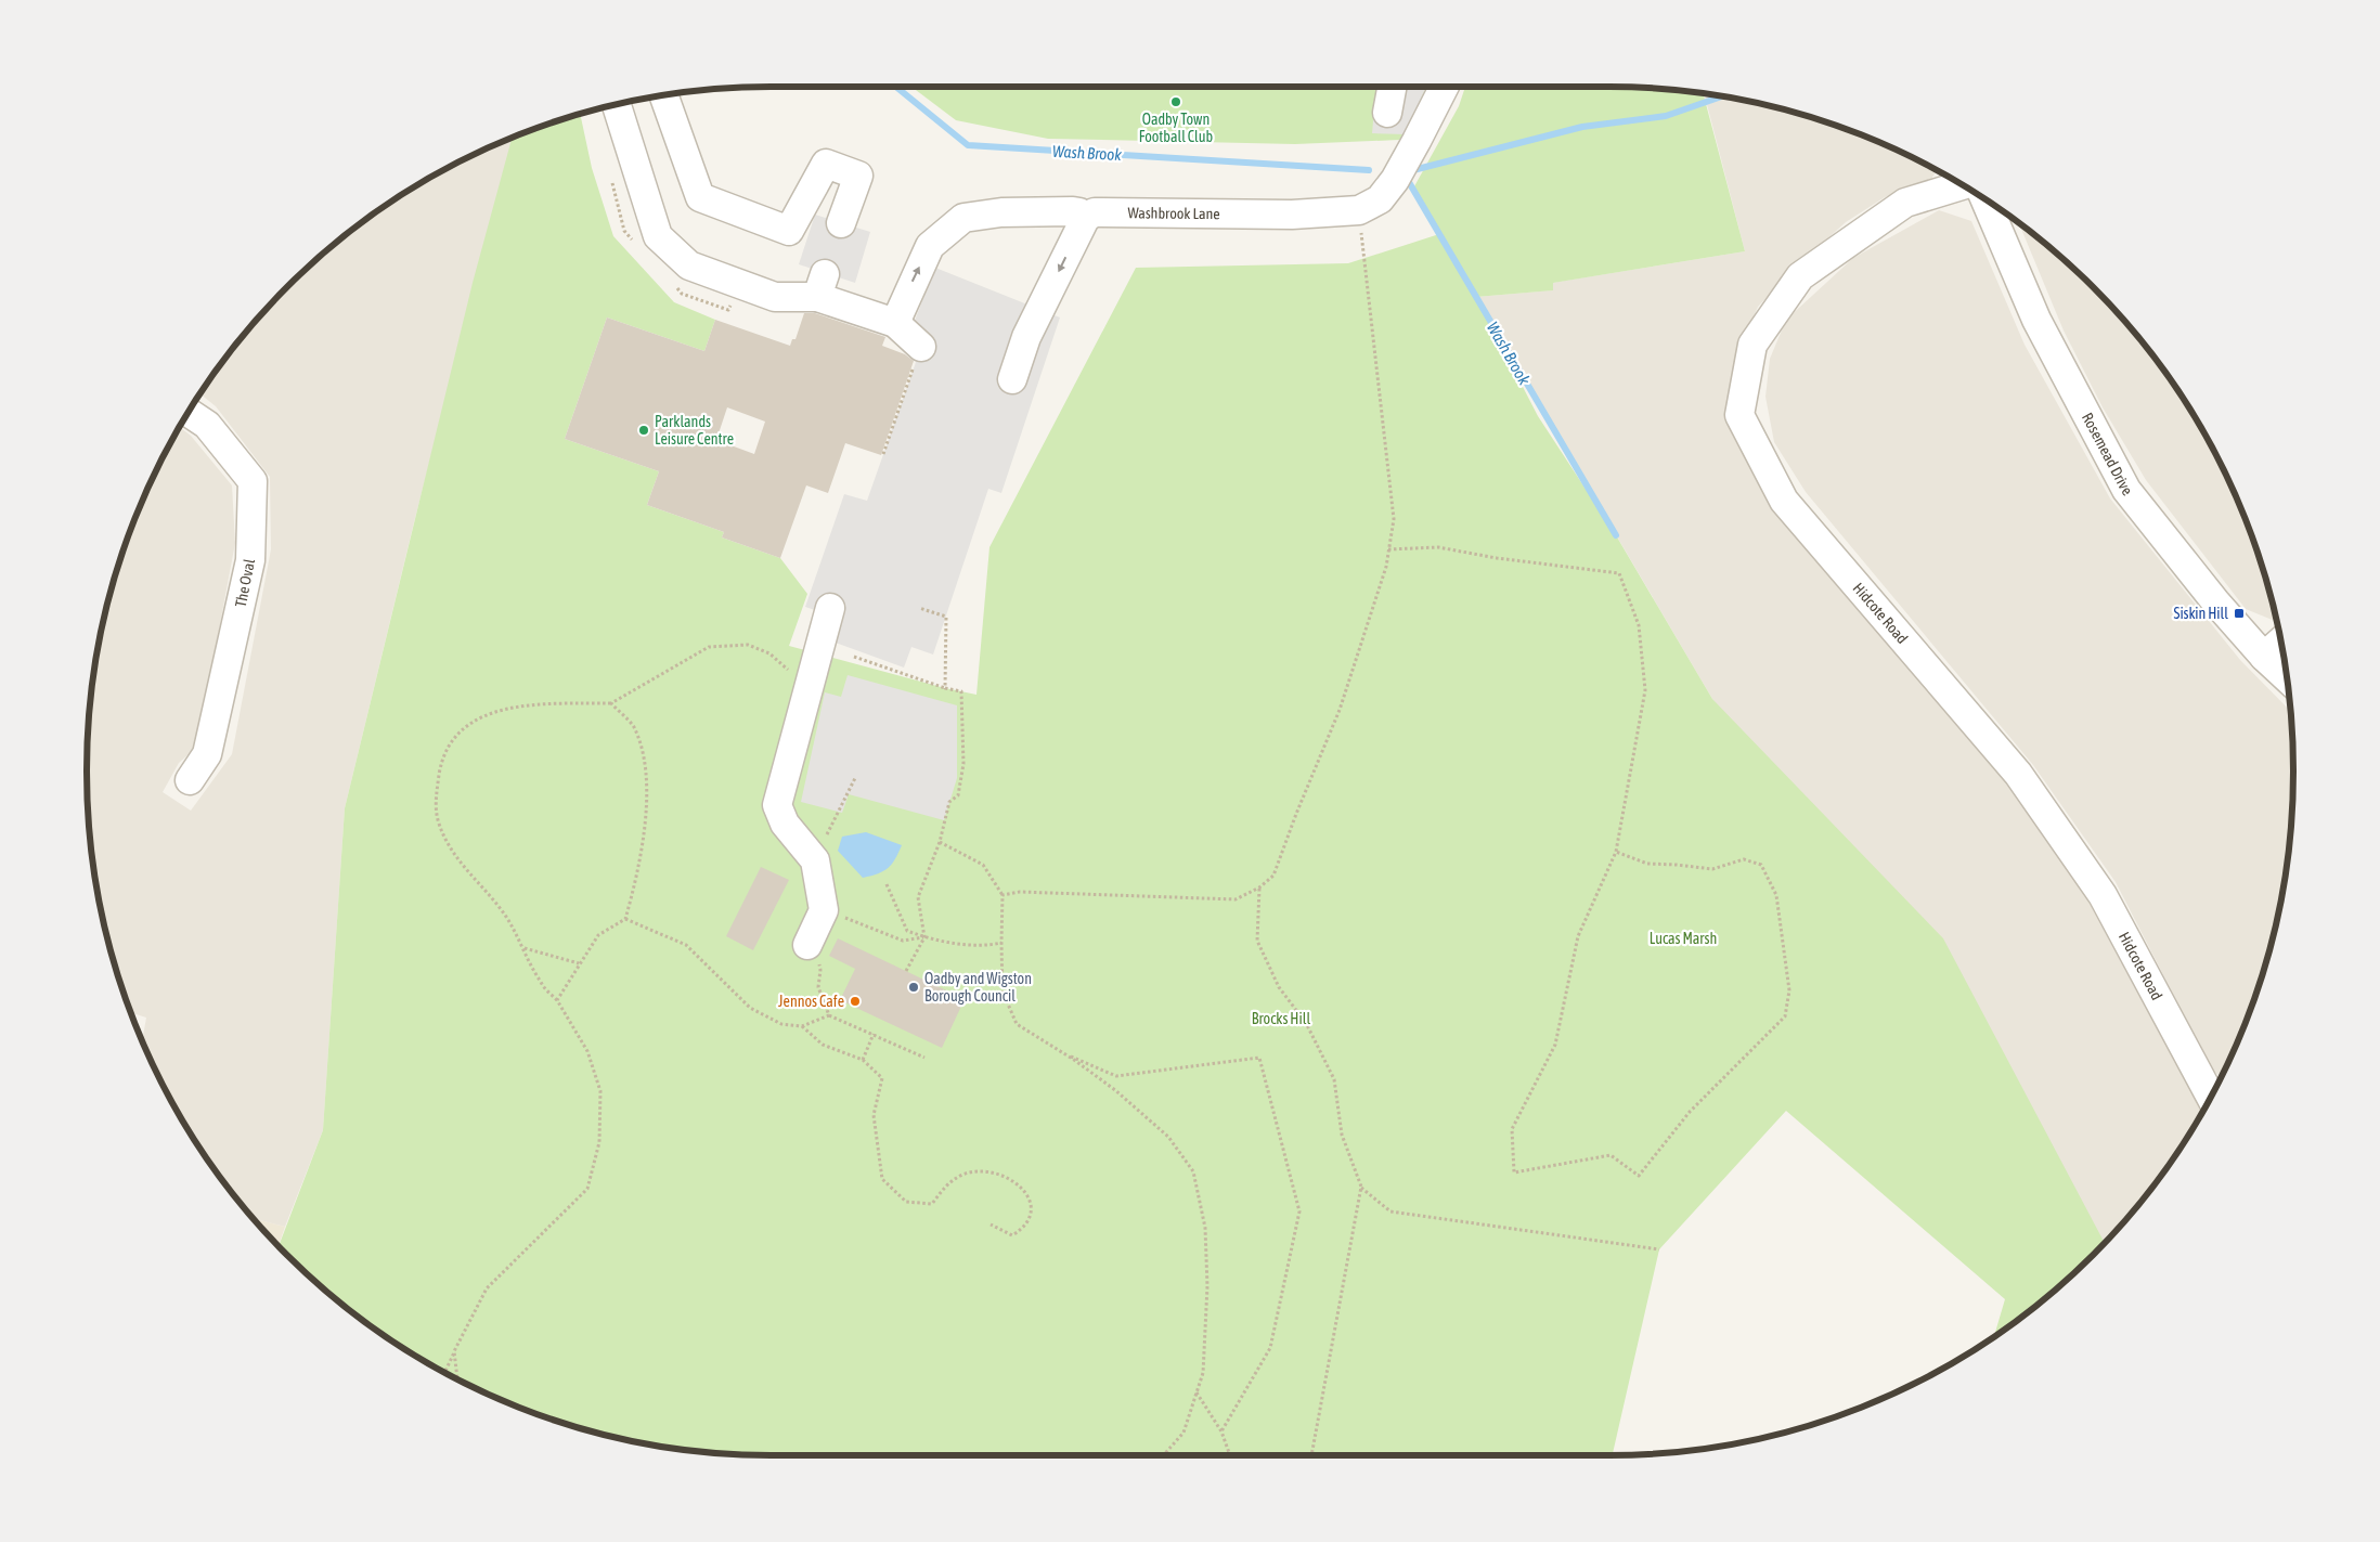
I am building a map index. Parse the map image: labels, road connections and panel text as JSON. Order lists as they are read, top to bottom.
{
  "streets": {
    "street": [
      "Washbrook Lane",
      "Rosemead Drive",
      "The Oval",
      "Hidcote Road"
    ]
  },
  "water": ["Wash Brook"],
  "parks": ["Lucas Marsh", "Brocks Hill"],
  "places": {
    "other": [
      "Oadby Town Football Club",
      "Parklands Leisure Centre",
      "Oadby and Wigston Borough Council",
      "Jennos Cafe"
    ],
    "transit": ["Siskin Hill"]
  }
}
